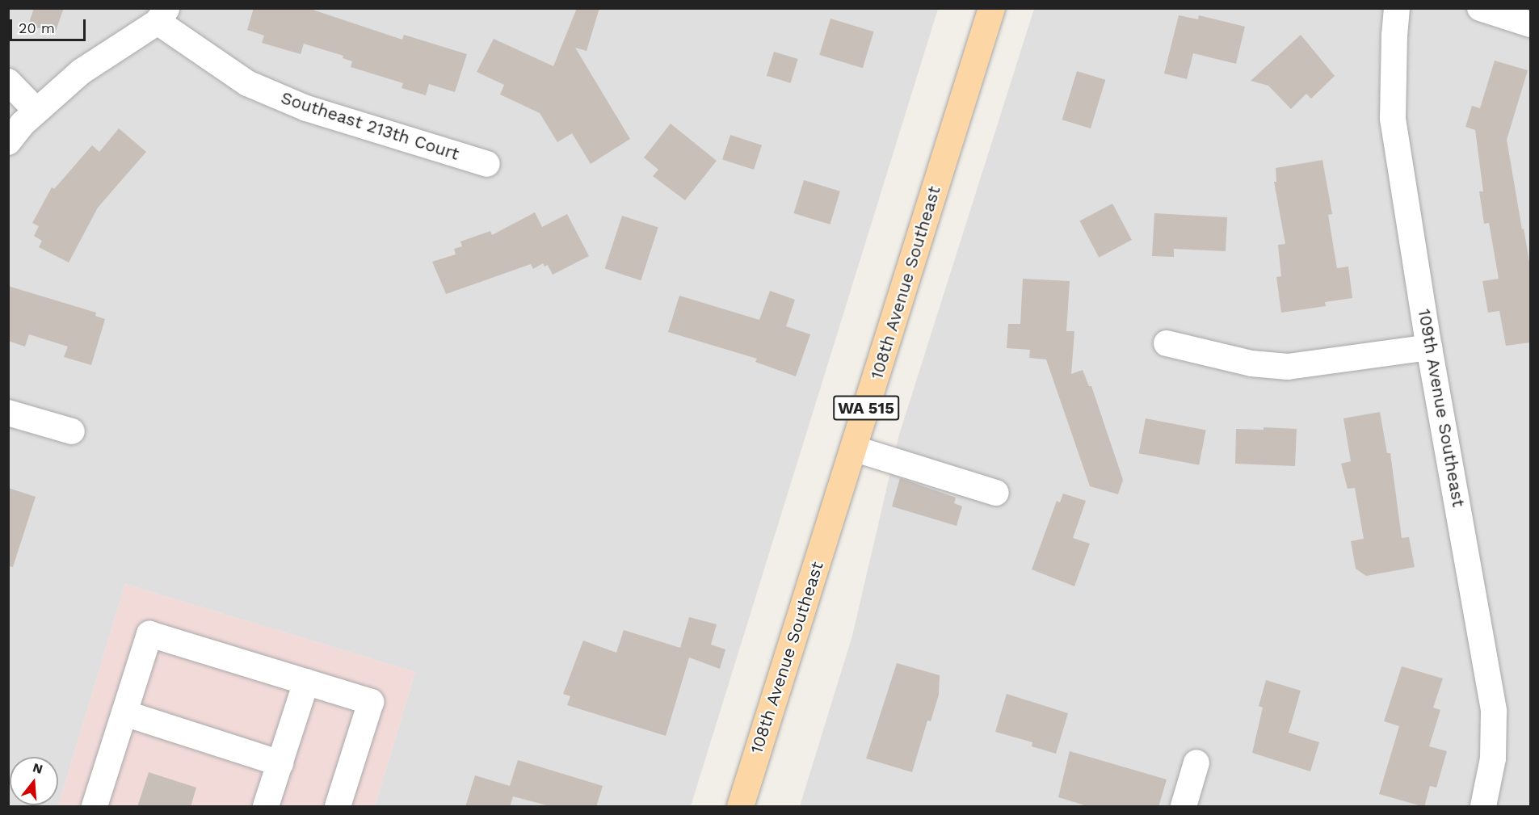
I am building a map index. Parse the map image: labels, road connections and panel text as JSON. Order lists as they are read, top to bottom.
{
  "streets": {
    "main road": ["108th Avenue Southeast", "WA 515"],
    "street": ["Southeast 213th Court", "109th Avenue Southeast"]
  },
  "scale_bar": "20 m",
  "north": "top"
}
